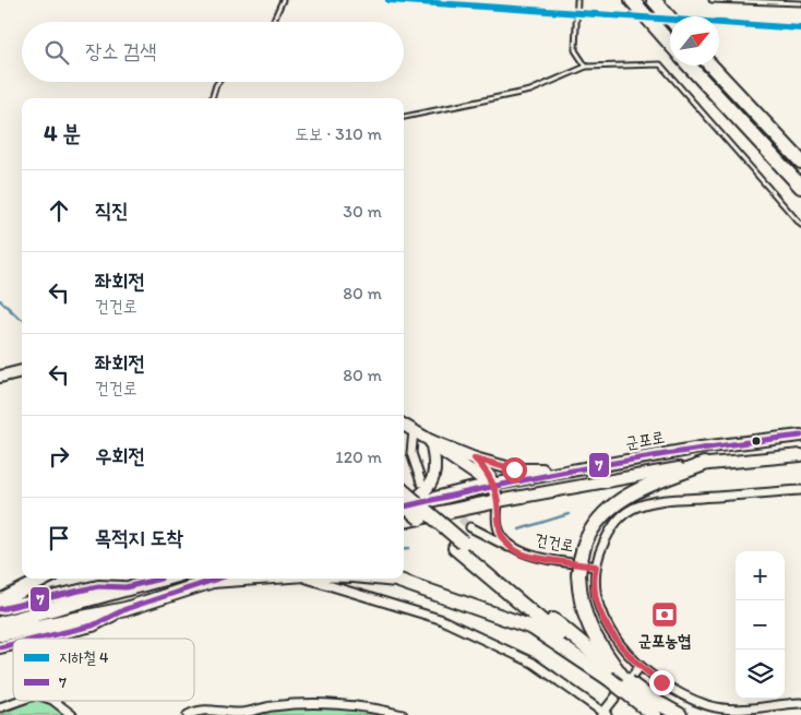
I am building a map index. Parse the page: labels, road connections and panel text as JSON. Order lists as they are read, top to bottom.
{
  "streets": {
    "highway": ["군포로"],
    "main road": ["건건로"]
  },
  "crossings": [
    ["군포로", "건건로"]
  ],
  "places": {
    "bank": ["군포농협"]
  },
  "lines": ["metro line 4", "transit line 7"],
  "legend": ["지하철 4", "7"],
  "north": "top right",
  "page": {
    "search": "장소 검색",
    "heading": ["4 분", "도보 · 310 m"],
    "list": [
      ["직진", "30 m"],
      ["좌회전", "건건로", "80 m"],
      ["좌회전", "건건로", "80 m"],
      ["우회전", "120 m"],
      "목적지 도착"
    ],
    "map_buttons": ["+", "−"]
  }
}
